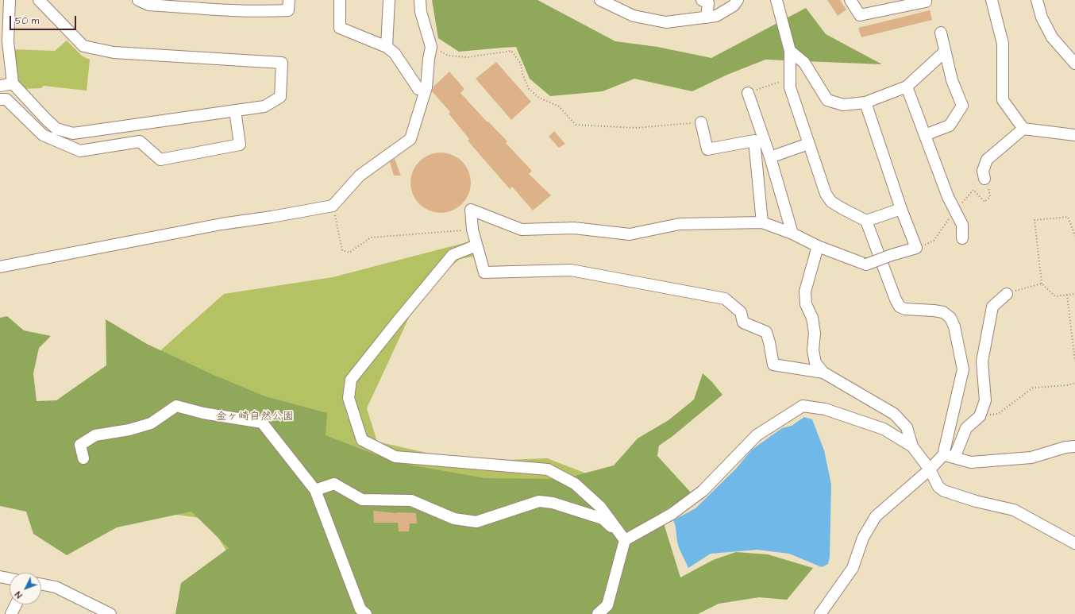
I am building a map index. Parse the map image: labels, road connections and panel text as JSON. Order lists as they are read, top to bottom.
{
  "parks": ["金ヶ崎自然公園"],
  "scale_bar": "50 m",
  "north": "bottom left"
}
